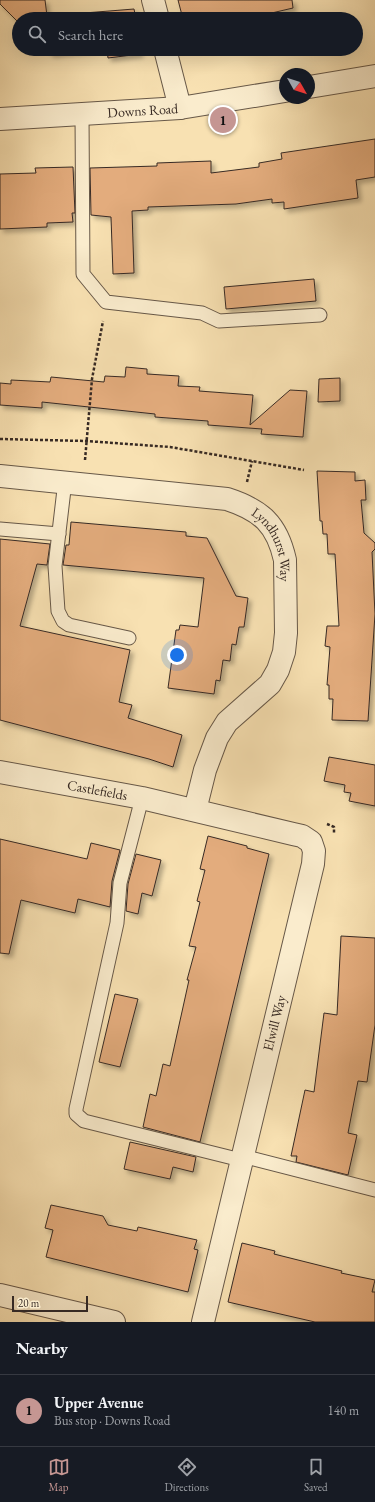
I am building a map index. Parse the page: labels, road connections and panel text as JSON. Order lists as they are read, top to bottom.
{
  "streets": {
    "street": [
      "Downs Road",
      "Lyndhurst Way",
      "Castlefields",
      "Elwill Way"
    ]
  },
  "crossings": [
    ["Lyndhurst Way", "Castlefields"],
    ["Lyndhurst Way", "Elwill Way"],
    ["Castlefields", "Elwill Way"]
  ],
  "scale_bar": "20 m",
  "north": "bottom right",
  "page": {
    "search": "Search here",
    "pins": "1",
    "scale": "20 m",
    "heading": "Nearby",
    "list": [
      {
        "mark": "1",
        "name": "Upper Avenue",
        "note": "Bus stop · Downs Road",
        "value": "140 m"
      }
    ],
    "nav": ["Map", "Directions", "Saved"]
  }
}
